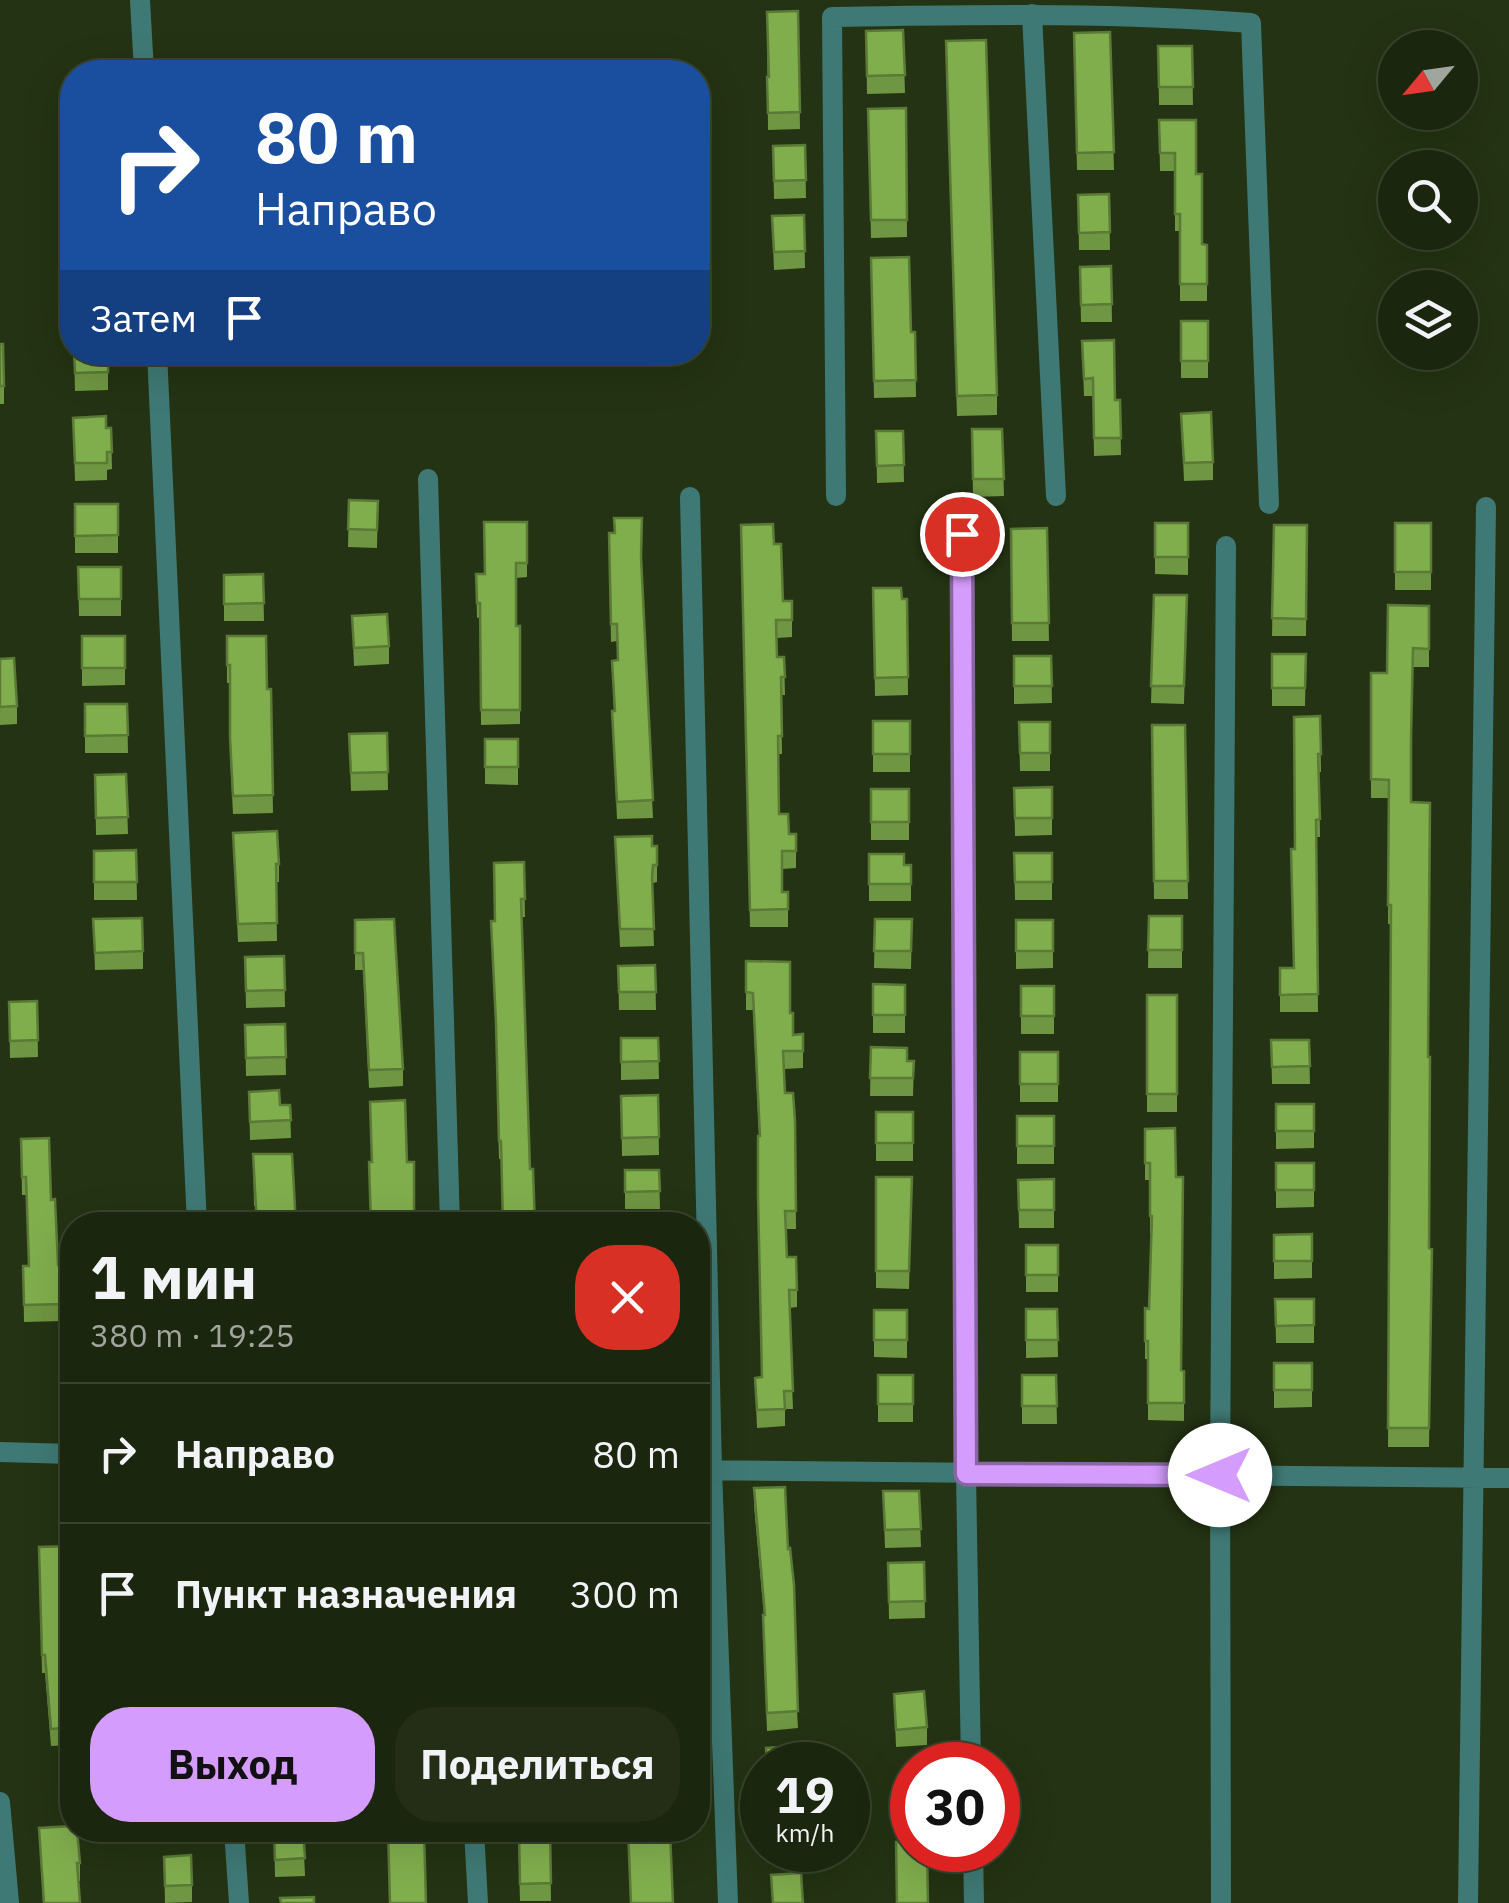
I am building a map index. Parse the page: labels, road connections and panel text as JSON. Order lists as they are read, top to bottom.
{
  "north": "bottom left",
  "page": {
    "turn": ["80 m", "Направо"],
    "then": "Затем",
    "heading": ["1 мин", "380 m · 19:25"],
    "list": [
      {
        "name": "Направо",
        "value": "80 m"
      },
      {
        "name": "Пункт назначения",
        "value": "300 m"
      }
    ],
    "buttons": ["Выход", "Поделиться"],
    "speed": "19 km/h",
    "limit": "30"
  }
}
